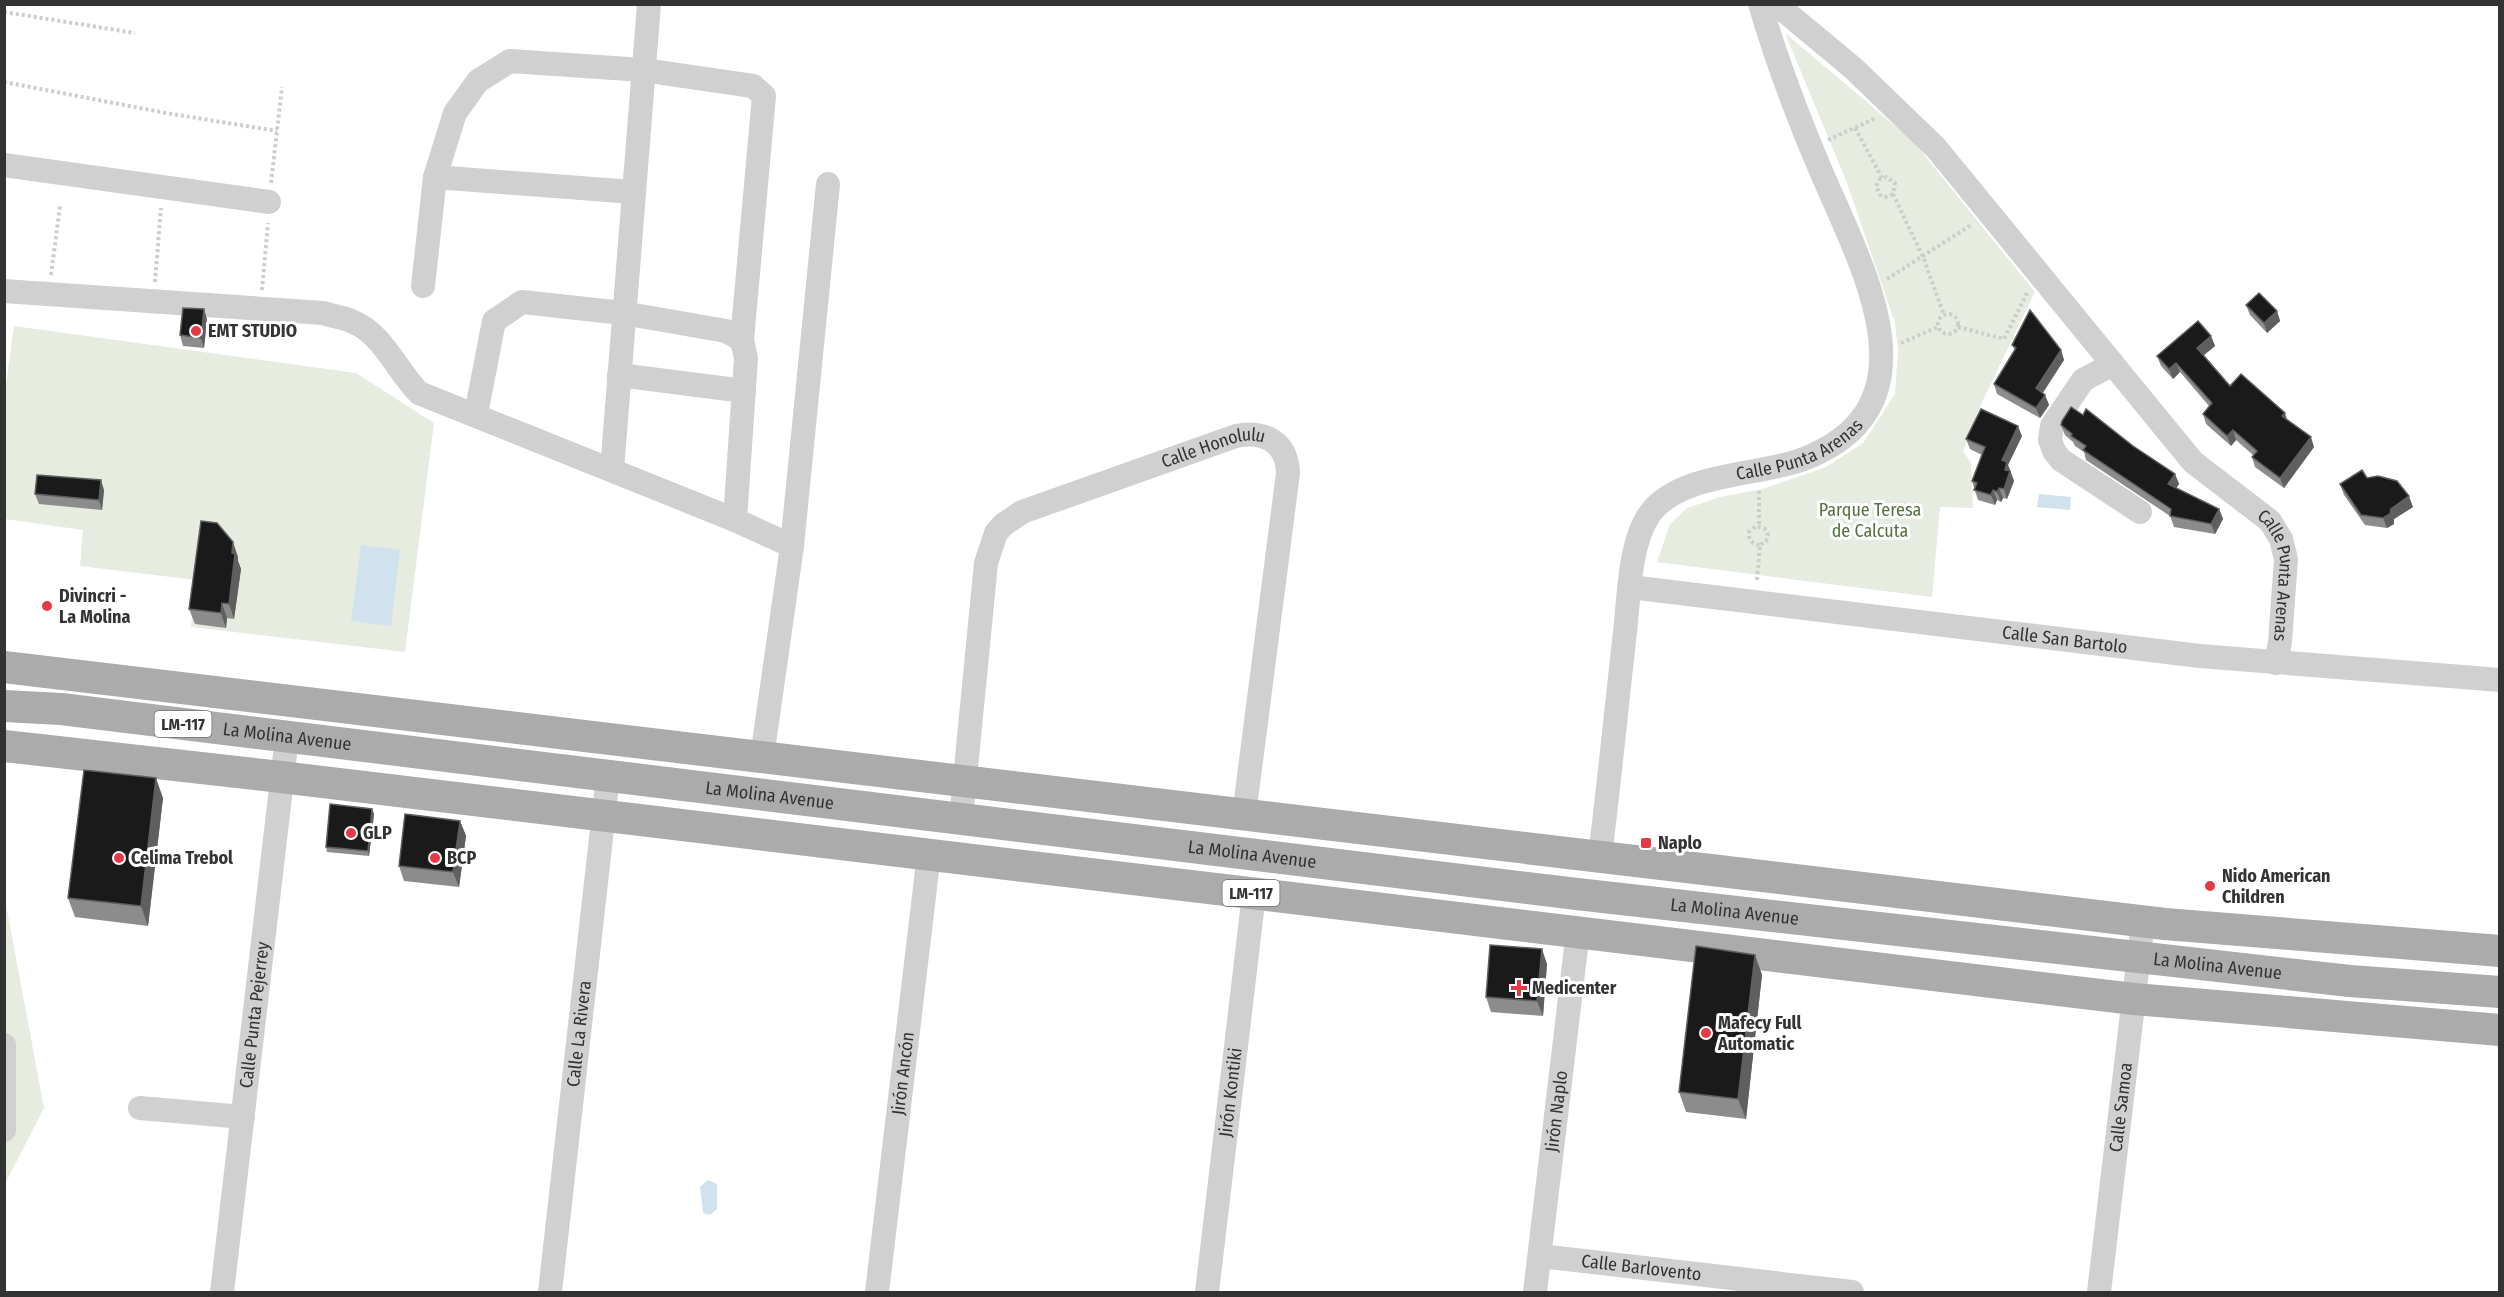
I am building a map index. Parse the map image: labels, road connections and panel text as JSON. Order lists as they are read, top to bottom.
{
  "streets": {
    "main road": ["LM-117", "La Molina Avenue"],
    "street": [
      "Calle Punta Arenas",
      "Calle Honolulu",
      "Calle San Bartolo",
      "Calle Punta Pejerrey",
      "Calle La Rivera",
      "Jirón Ancón",
      "Jirón Kontiki",
      "Calle Samoa",
      "Jirón Naplo",
      "Calle Barlovento"
    ]
  },
  "crossings": [
    ["Calle Punta Arenas", "Calle San Bartolo"],
    ["Calle Punta Arenas", "La Molina Avenue"],
    ["Calle Honolulu", "La Molina Avenue"],
    ["La Molina Avenue", "Calle Punta Pejerrey"],
    ["La Molina Avenue", "Calle La Rivera"],
    ["La Molina Avenue", "Jirón Ancón"],
    ["La Molina Avenue", "Jirón Kontiki"],
    ["La Molina Avenue", "Calle Samoa"],
    ["La Molina Avenue", "Jirón Naplo"],
    ["Jirón Naplo", "Calle Barlovento"]
  ],
  "parks": ["Parque Teresa de Calcuta"],
  "places": {
    "other": [
      "EMT STUDIO",
      "Divincri - La Molina",
      "GLP",
      "Celima Trebol",
      "BCP",
      "Nido American Children",
      "Mafecy Full Automatic"
    ],
    "transit": ["Naplo"],
    "health": ["Medicenter"]
  }
}
